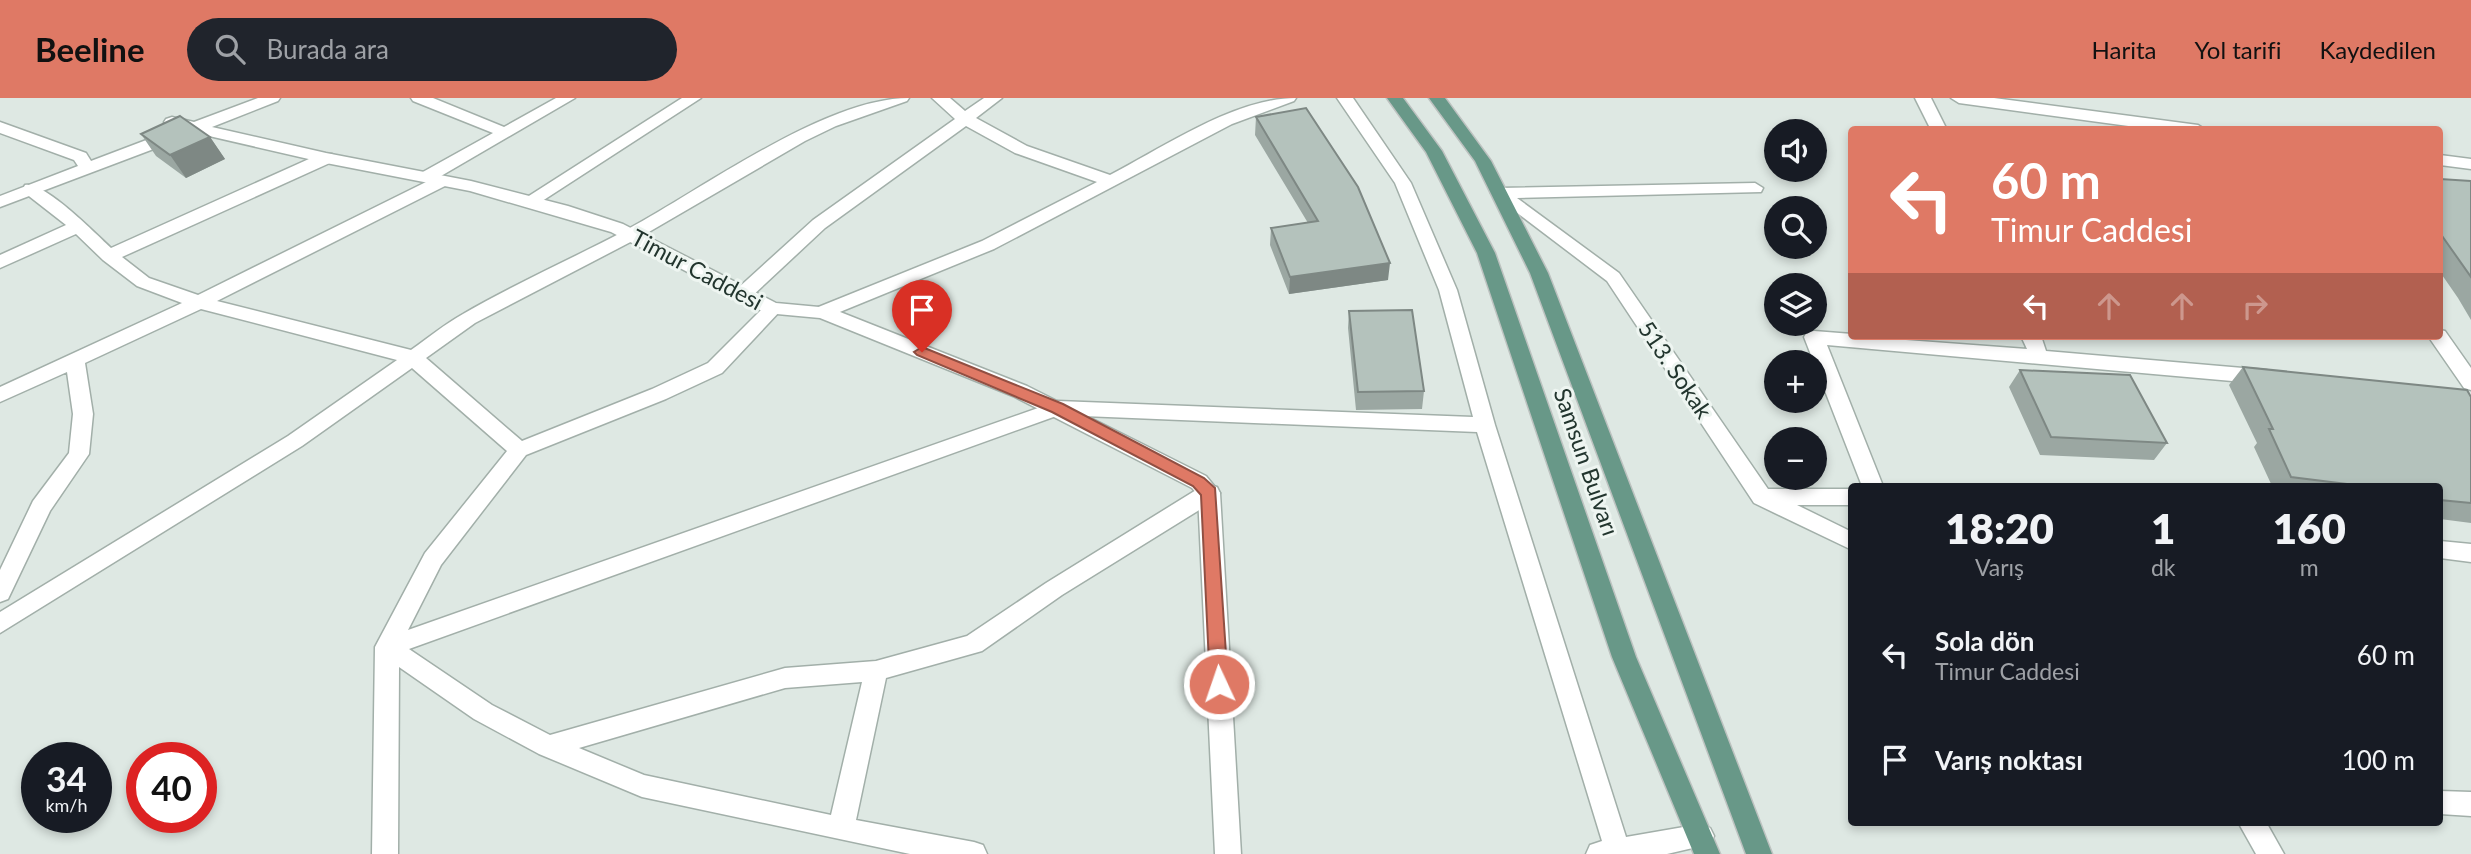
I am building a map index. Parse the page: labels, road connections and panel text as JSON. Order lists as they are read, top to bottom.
{
  "streets": {
    "main road": ["Samsun Bulvarı"],
    "street": ["Timur Caddesi", "513. Sokak"]
  },
  "page": {
    "header": "Beeline",
    "search": "Burada ara",
    "nav": ["Harita", "Yol tarifi", "Kaydedilen"],
    "map_buttons": ["+", "−"],
    "turn": ["60 m", "Timur Caddesi"],
    "eta": [
      "18:20",
      "Varış",
      "1",
      "dk",
      "160",
      "m"
    ],
    "list": [
      {
        "name": "Sola dön",
        "note": "Timur Caddesi",
        "value": "60 m"
      },
      {
        "name": "Varış noktası",
        "value": "100 m"
      }
    ],
    "speed": "34 km/h",
    "limit": "40"
  }
}
